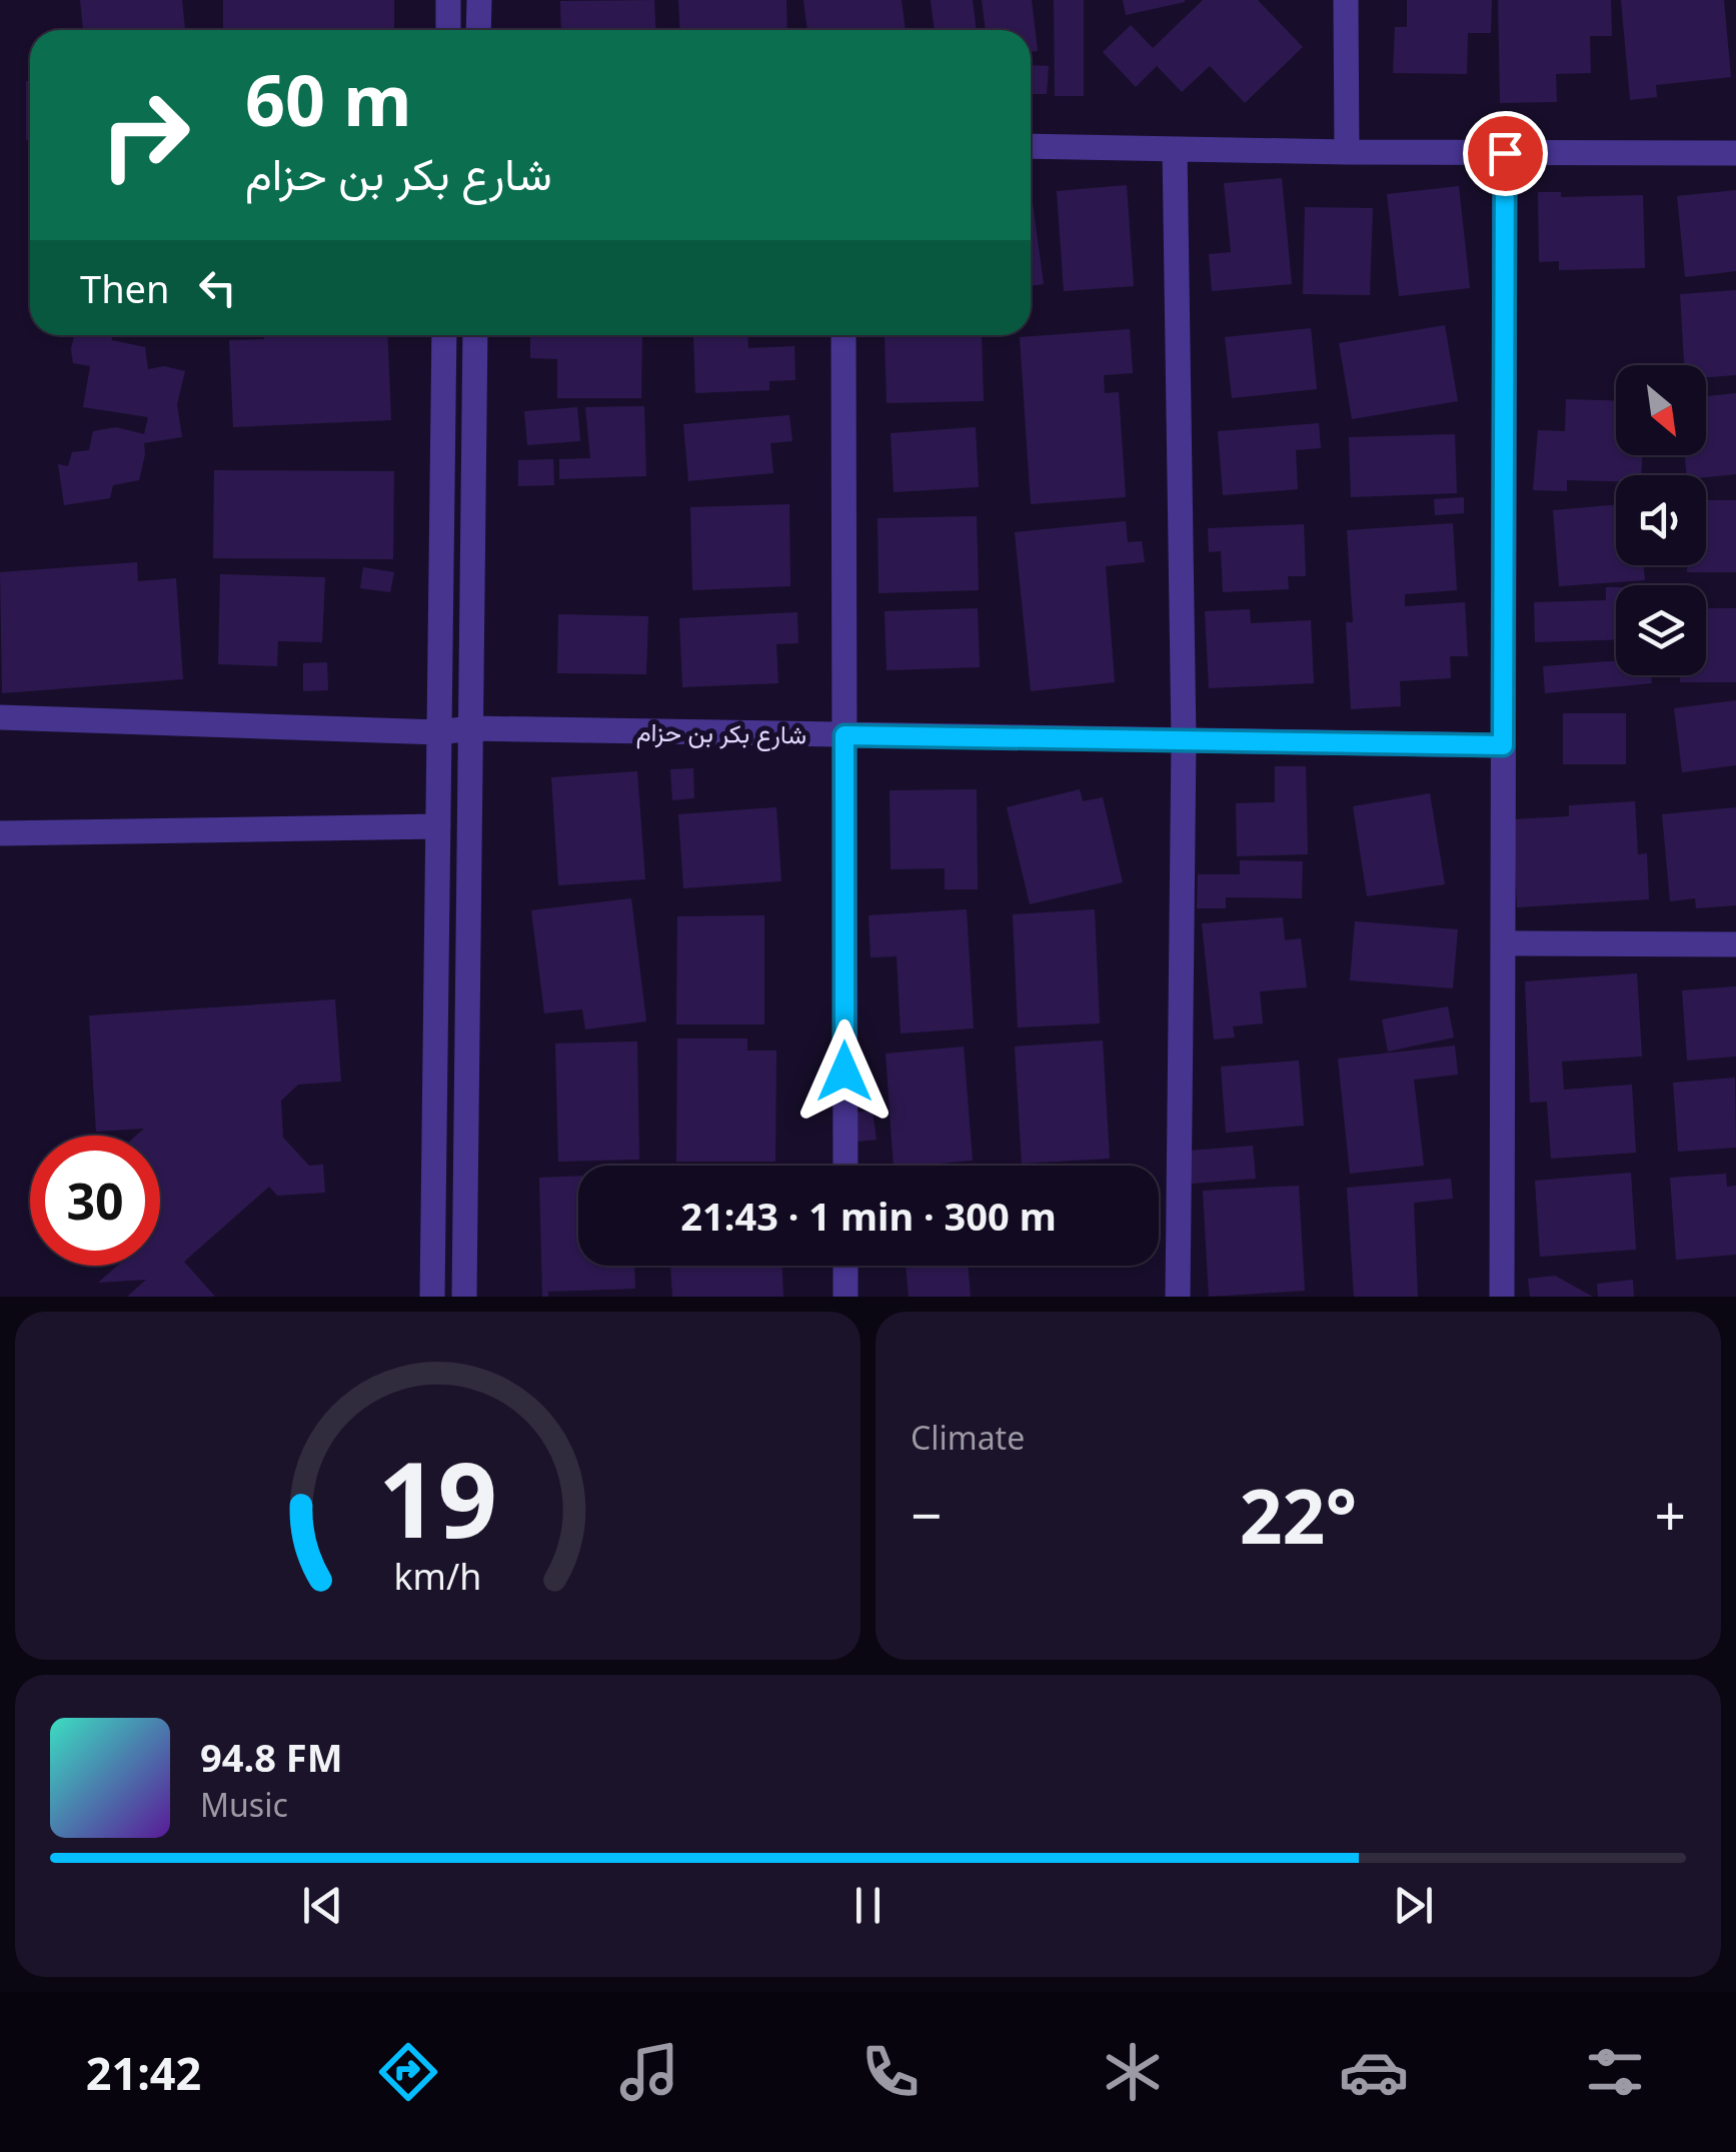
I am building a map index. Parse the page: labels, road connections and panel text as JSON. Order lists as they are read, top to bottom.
{
  "streets": {
    "street": ["شارع بكر بن حزام"]
  },
  "north": "bottom right",
  "page": {
    "turn": ["60 m", "شارع بكر بن حزام"],
    "then": "Then",
    "limit": "30",
    "trip": "21:43 · 1 min · 300 m",
    "tile": "Climate",
    "heat": ["−", "22°", "+"],
    "song": ["94.8 FM", "Music"],
    "tabs": "21:42",
    "gauge": ["19", "km/h"]
  }
}
